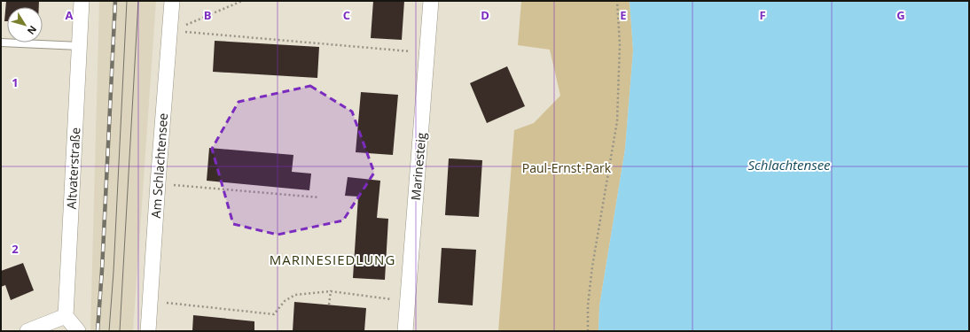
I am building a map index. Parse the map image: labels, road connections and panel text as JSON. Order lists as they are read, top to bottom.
{
  "streets": {
    "street": ["Am Schlachtensee", "Marinesteig", "Altvaterstraße"]
  },
  "districts": ["MARINESIEDLUNG"],
  "water": ["Schlachtensee"],
  "parks": ["Paul-Ernst-Park"],
  "north": "bottom right",
  "grid": {
    "columns": [
      "A",
      "B",
      "C",
      "D",
      "E",
      "F",
      "G"
    ],
    "rows": ["1", "2"]
  }
}
